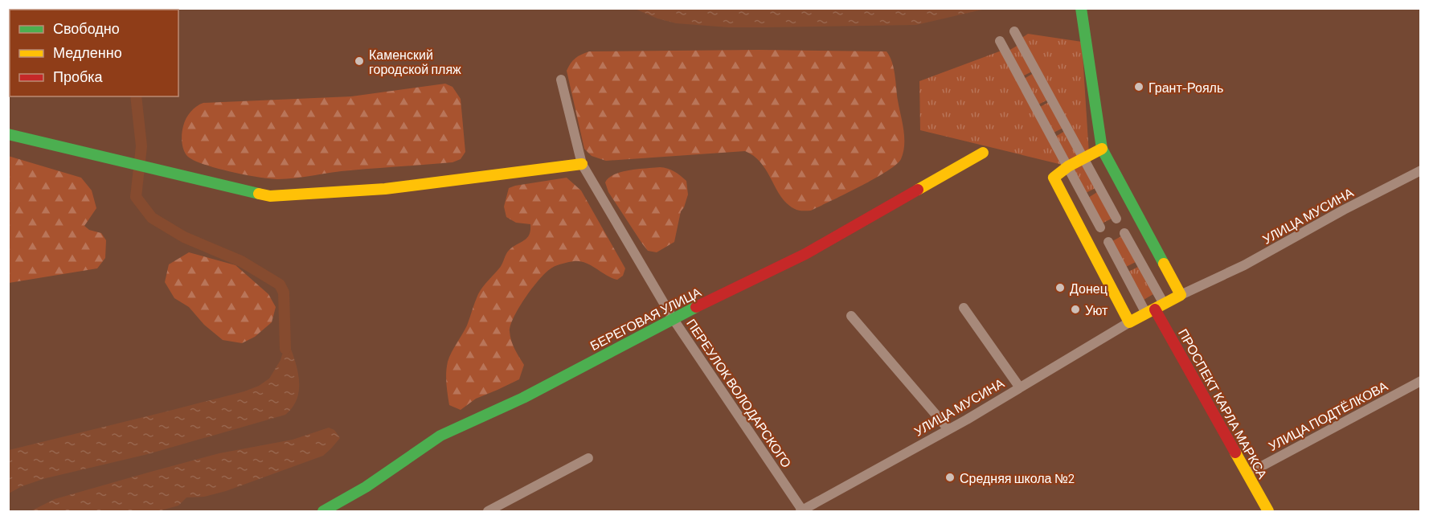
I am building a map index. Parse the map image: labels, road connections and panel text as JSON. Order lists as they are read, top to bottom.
{
  "streets": {
    "street": [
      "УЛИЦА МУСИНА",
      "БЕРЕГОВАЯ УЛИЦА",
      "ПЕРЕУЛОК ВОЛОДАРСКОГО",
      "ПРОСПЕКТ КАРЛА МАРКСА",
      "УЛИЦА ПОДТЁЛКОВА"
    ]
  },
  "crossings": [
    ["УЛИЦА МУСИНА", "ПЕРЕУЛОК ВОЛОДАРСКОГО"],
    ["БЕРЕГОВАЯ УЛИЦА", "ПЕРЕУЛОК ВОЛОДАРСКОГО"],
    ["ПРОСПЕКТ КАРЛА МАРКСА", "УЛИЦА ПОДТЁЛКОВА"]
  ],
  "places": [
    "Каменский городской пляж",
    "Грант-Рояль",
    "Донец",
    "Уют",
    "Средняя школа №2"
  ],
  "legend": ["Свободно", "Медленно", "Пробка"]
}
